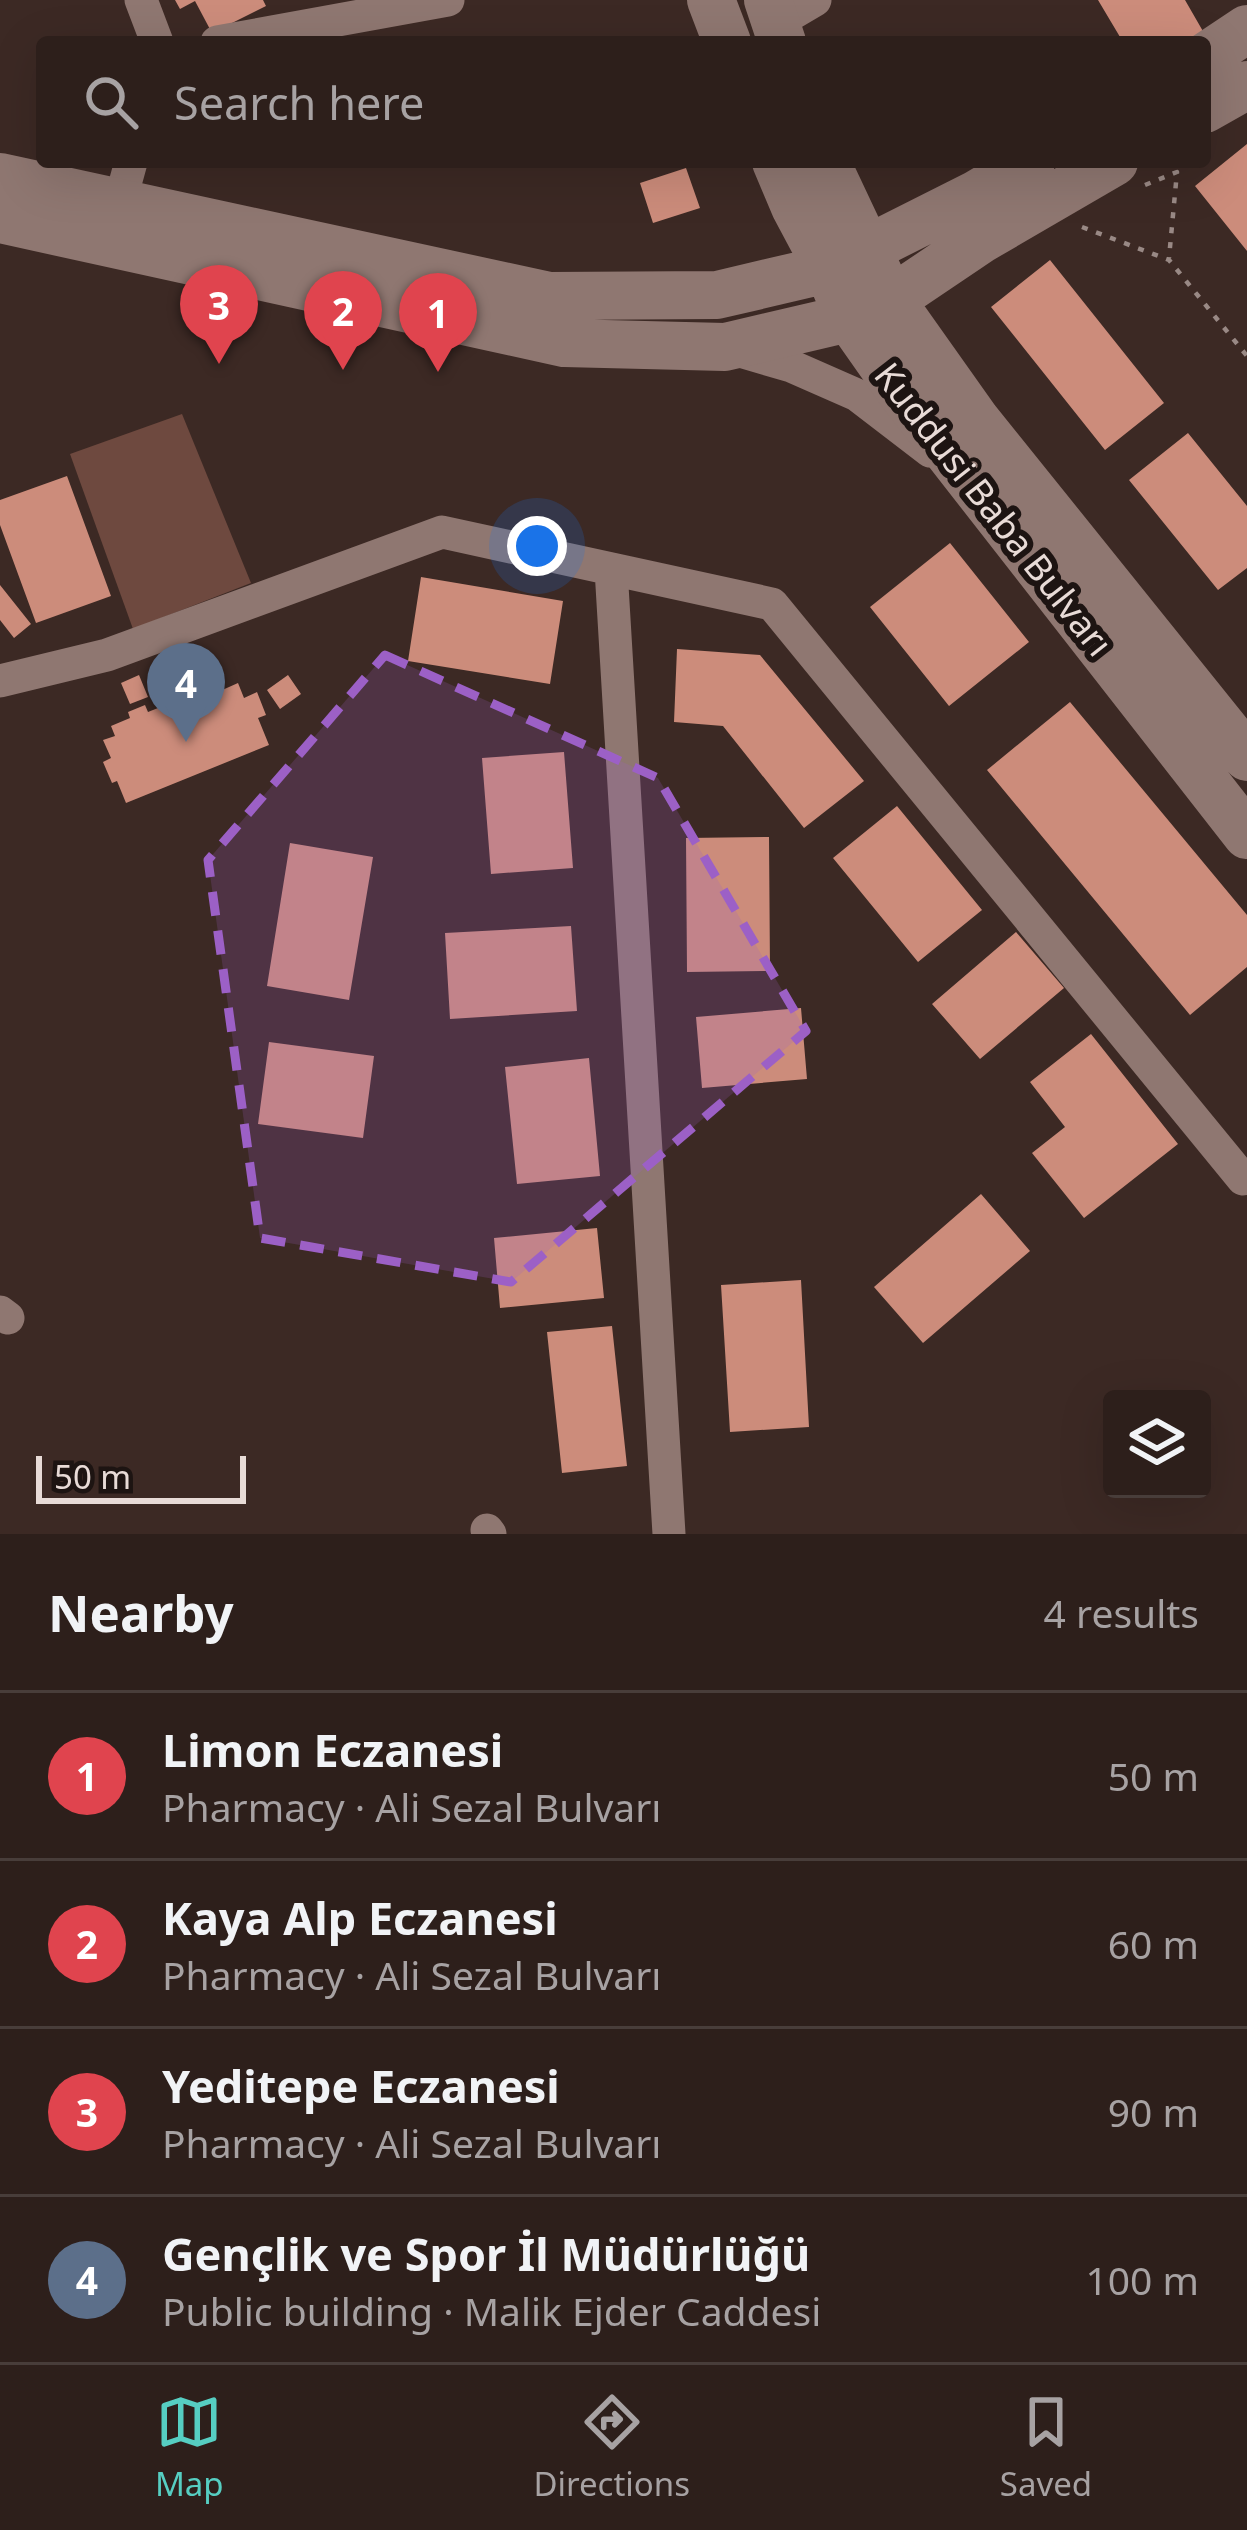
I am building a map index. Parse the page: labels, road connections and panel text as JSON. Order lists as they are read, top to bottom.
{
  "streets": {
    "main road": ["Kuddusi Baba Bulvarı"]
  },
  "scale_bar": "50 m",
  "page": {
    "search": "Search here",
    "pins": [
      "3",
      "2",
      "1",
      "4"
    ],
    "scale": "50 m",
    "heading": ["Nearby", "4 results"],
    "list": [
      {
        "mark": "1",
        "name": "Limon Eczanesi",
        "note": "Pharmacy · Ali Sezal Bulvarı",
        "value": "50 m"
      },
      {
        "mark": "2",
        "name": "Kaya Alp Eczanesi",
        "note": "Pharmacy · Ali Sezal Bulvarı",
        "value": "60 m"
      },
      {
        "mark": "3",
        "name": "Yeditepe Eczanesi",
        "note": "Pharmacy · Ali Sezal Bulvarı",
        "value": "90 m"
      },
      {
        "mark": "4",
        "name": "Gençlik ve Spor İl Müdürlüğü",
        "note": "Public building · Malik Ejder Caddesi",
        "value": "100 m"
      }
    ],
    "nav": ["Map", "Directions", "Saved"]
  }
}
